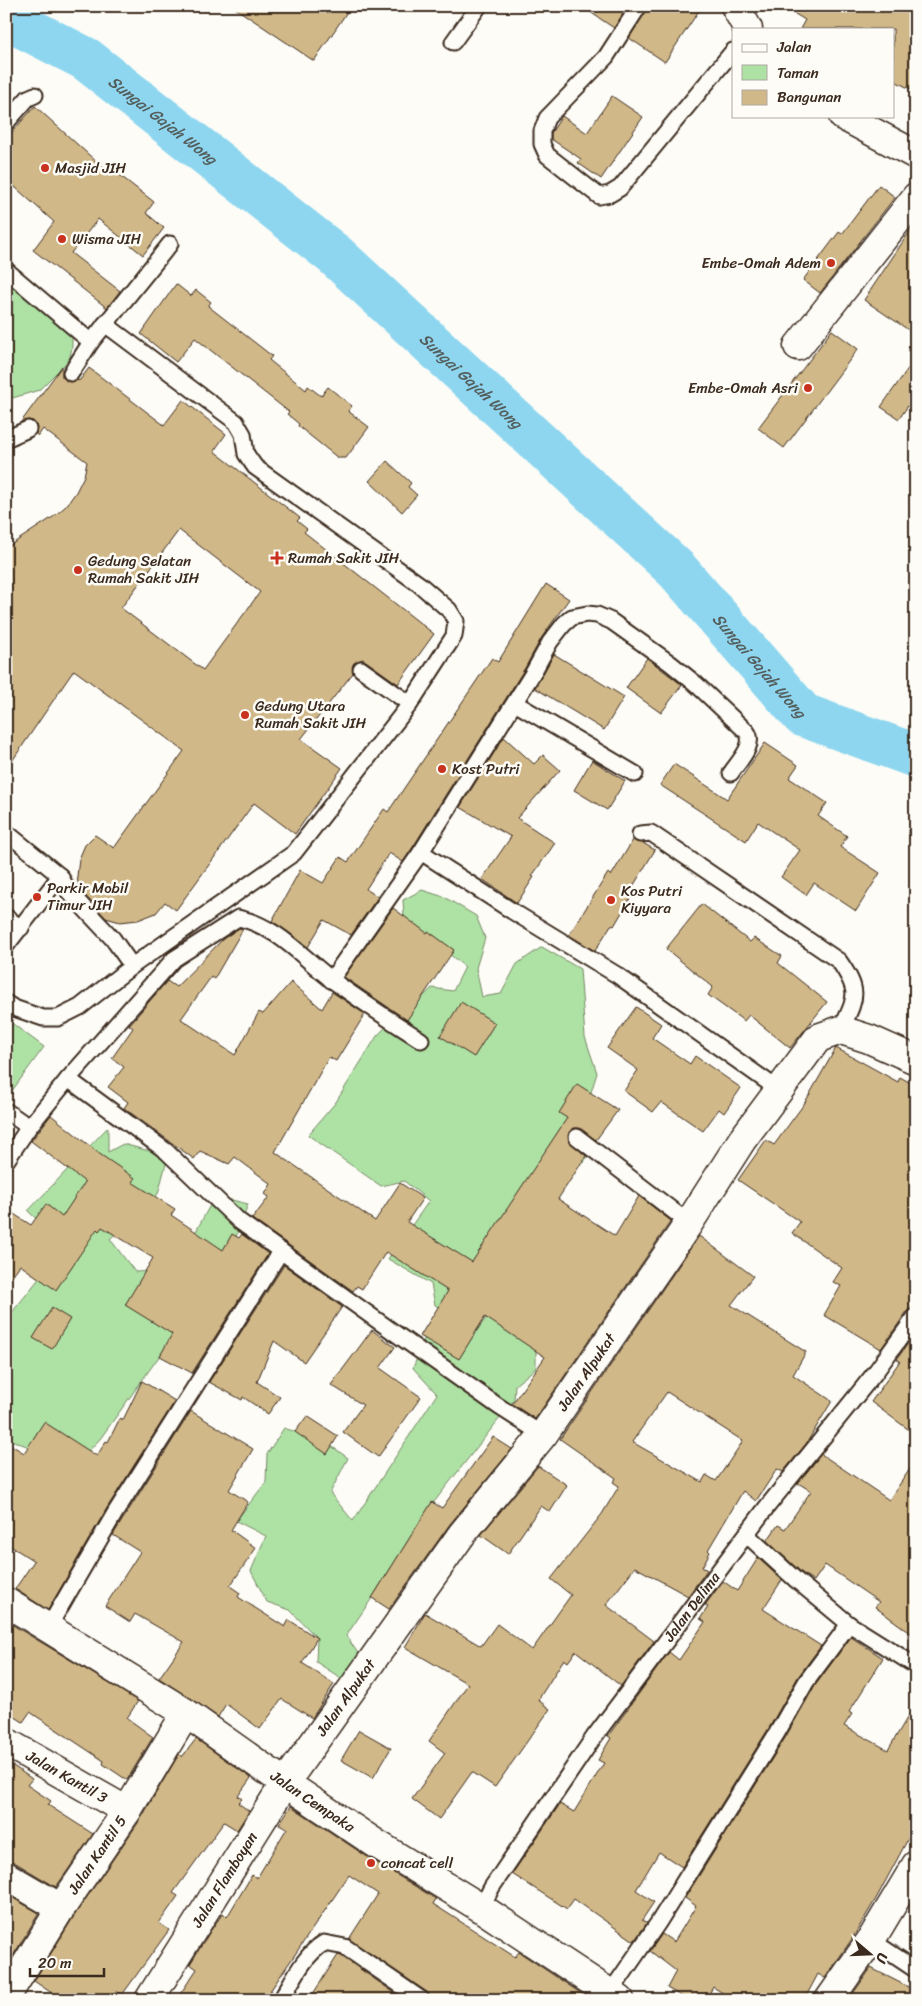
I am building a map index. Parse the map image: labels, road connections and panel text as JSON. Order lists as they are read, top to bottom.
{
  "streets": {
    "street": [
      "Jalan Alpukat",
      "Jalan Kantil 3",
      "Jalan Cempaka",
      "Jalan Kantil 5",
      "Jalan Flamboyan"
    ],
    "lane": ["Jalan Delima"]
  },
  "crossings": [
    ["Jalan Alpukat", "Jalan Cempaka"],
    ["Jalan Alpukat", "Jalan Flamboyan"],
    ["Jalan Delima", "Jalan Cempaka"],
    ["Jalan Kantil 3", "Jalan Kantil 5"],
    ["Jalan Cempaka", "Jalan Kantil 5"],
    ["Jalan Cempaka", "Jalan Flamboyan"]
  ],
  "water": ["Sungai Gajah Wong"],
  "places": {
    "other": [
      "Masjid JIH",
      "Wisma JIH",
      "Embe-Omah Adem",
      "Embe-Omah Asri",
      "Gedung Selatan Rumah Sakit JIH",
      "Gedung Utara Rumah Sakit JIH",
      "Kost Putri",
      "Parkir Mobil Timur JIH",
      "Kos Putri Kiyyara",
      "concat cell"
    ],
    "health": ["Rumah Sakit JIH"]
  },
  "legend": ["Jalan", "Taman", "Bangunan"],
  "scale_bar": "20 m",
  "north": "right"
}
